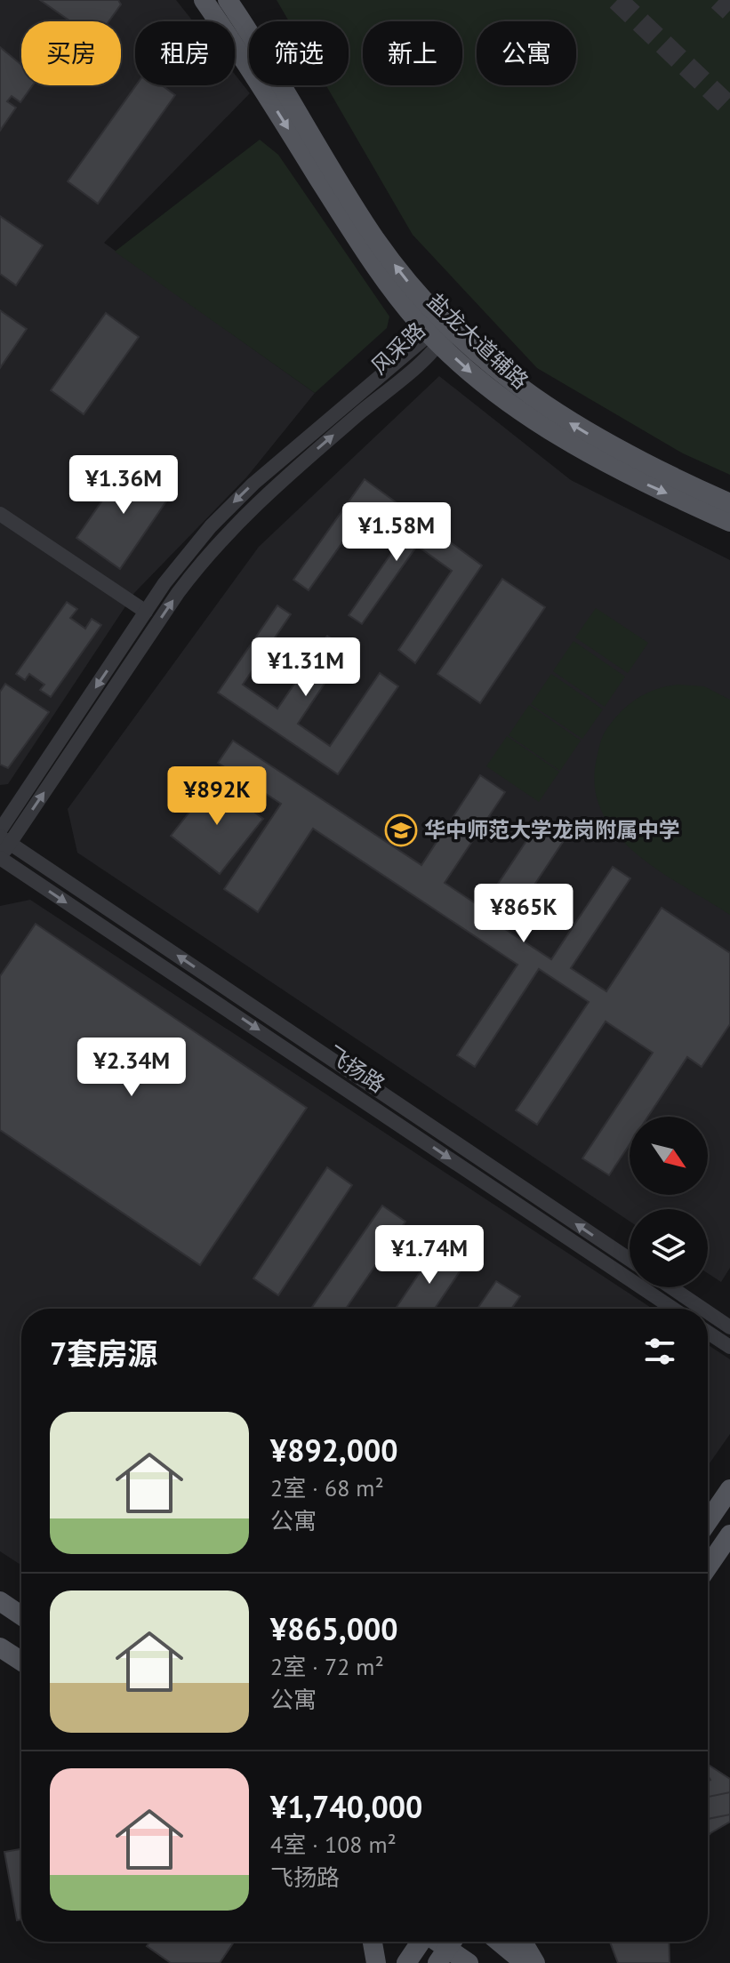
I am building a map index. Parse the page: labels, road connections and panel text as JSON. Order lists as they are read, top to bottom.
{
  "streets": {
    "main road": ["盐龙大道辅路"],
    "street": ["风采路", "飞扬路"]
  },
  "crossings": [
    ["盐龙大道辅路", "风采路"],
    ["风采路", "飞扬路"]
  ],
  "places": {
    "school or university": ["华中师范大学龙岗附属中学"]
  },
  "north": "bottom right",
  "page": {
    "chip": [
      "买房",
      "租房",
      "筛选",
      "新上",
      "公寓"
    ],
    "price": [
      "¥1.36M",
      "¥1.58M",
      "¥1.31M",
      "¥892K",
      "¥865K",
      "¥2.34M",
      "¥1.74M"
    ],
    "heading": "7套房源",
    "list": [
      {
        "name": "¥892,000",
        "note": "2室 · 68 m² · 公寓"
      },
      {
        "name": "¥865,000",
        "note": "2室 · 72 m² · 公寓"
      },
      {
        "name": "¥1,740,000",
        "note": "4室 · 108 m² · 飞扬路"
      }
    ]
  }
}
